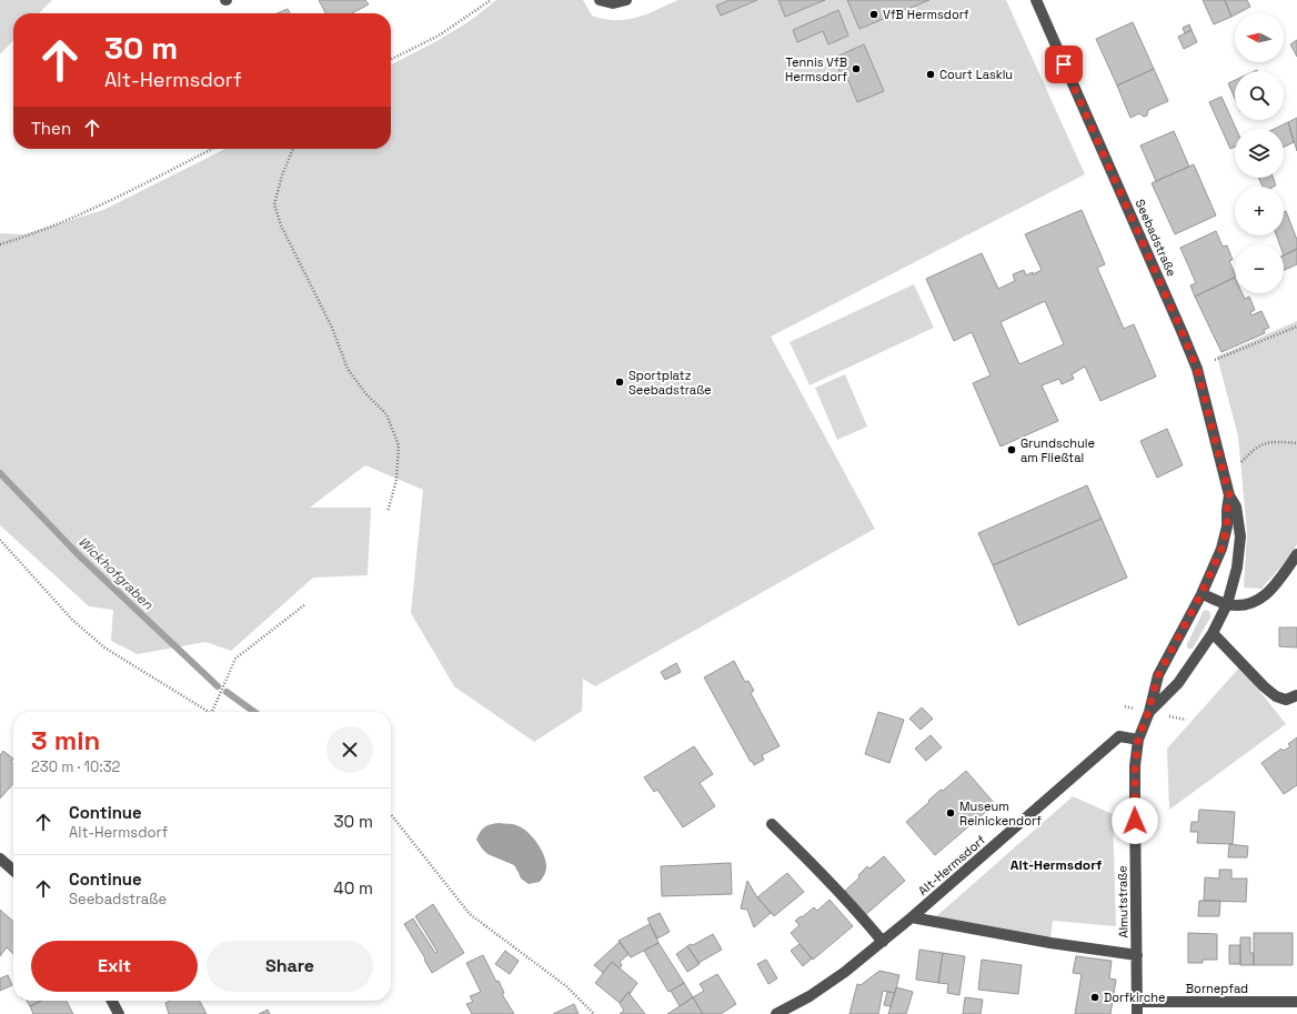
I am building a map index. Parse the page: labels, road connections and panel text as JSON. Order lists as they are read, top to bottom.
{
  "streets": {
    "street": [
      "Seebadstraße",
      "Alt-Hermsdorf",
      "Almutstraße",
      "Bornepfad"
    ]
  },
  "crossings": [
    ["Alt-Hermsdorf", "Almutstraße"],
    ["Almutstraße", "Bornepfad"]
  ],
  "districts": ["Alt-Hermsdorf"],
  "water": ["Wickhofgraben"],
  "places": [
    "VfB Hermsdorf",
    "Tennis VfB Hermsdorf",
    "Court Lasklu",
    "Sportplatz Seebadstraße",
    "Grundschule am Fließtal",
    "Museum Reinickendorf",
    "Dorfkirche"
  ],
  "north": "left",
  "page": {
    "map_buttons": ["+", "−"],
    "turn": ["30 m", "Alt-Hermsdorf"],
    "then": "Then",
    "heading": ["3 min", "230 m · 10:32"],
    "list": [
      {
        "name": "Continue",
        "note": "Alt-Hermsdorf",
        "value": "30 m"
      },
      {
        "name": "Continue",
        "note": "Seebadstraße",
        "value": "40 m"
      }
    ],
    "buttons": ["Exit", "Share"]
  }
}
